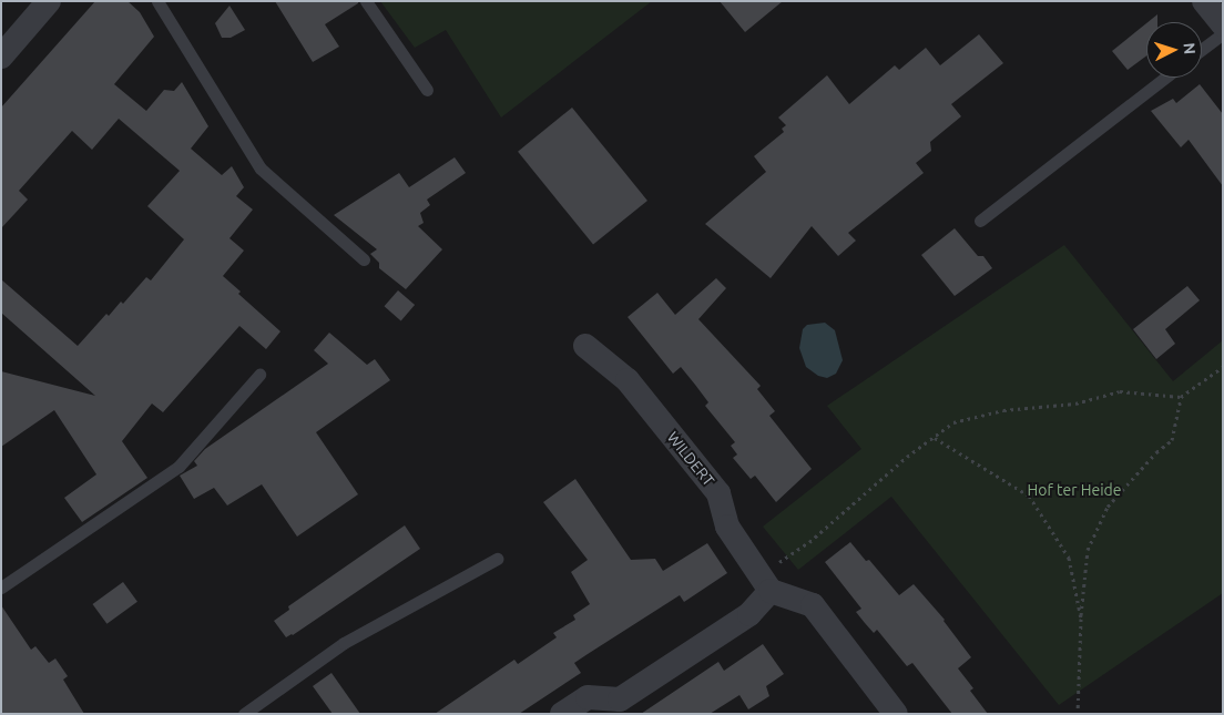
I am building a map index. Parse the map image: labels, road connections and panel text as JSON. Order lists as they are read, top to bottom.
{
  "streets": {
    "street": ["WILDERT"]
  },
  "parks": ["Hof ter Heide"],
  "north": "right"
}
